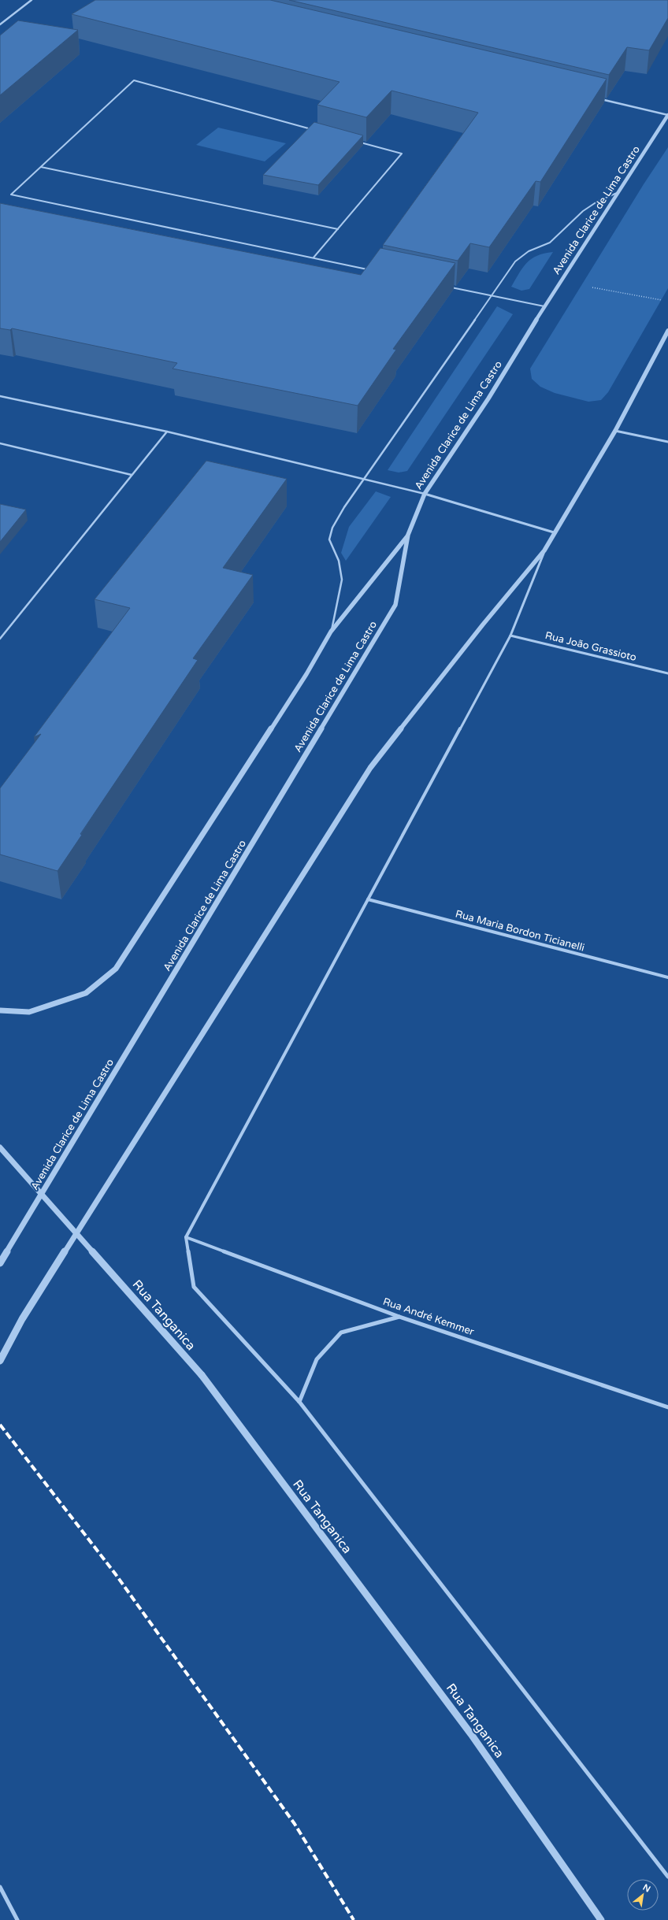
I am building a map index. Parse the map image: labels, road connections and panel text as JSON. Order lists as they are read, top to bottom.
{
  "streets": {
    "street": [
      "Avenida Clarice de Lima Castro",
      "Rua João Grassioto",
      "Rua Maria Bordon Ticianelli",
      "Rua Tanganica",
      "Rua André Kemmer"
    ]
  },
  "north": "top right"
}
